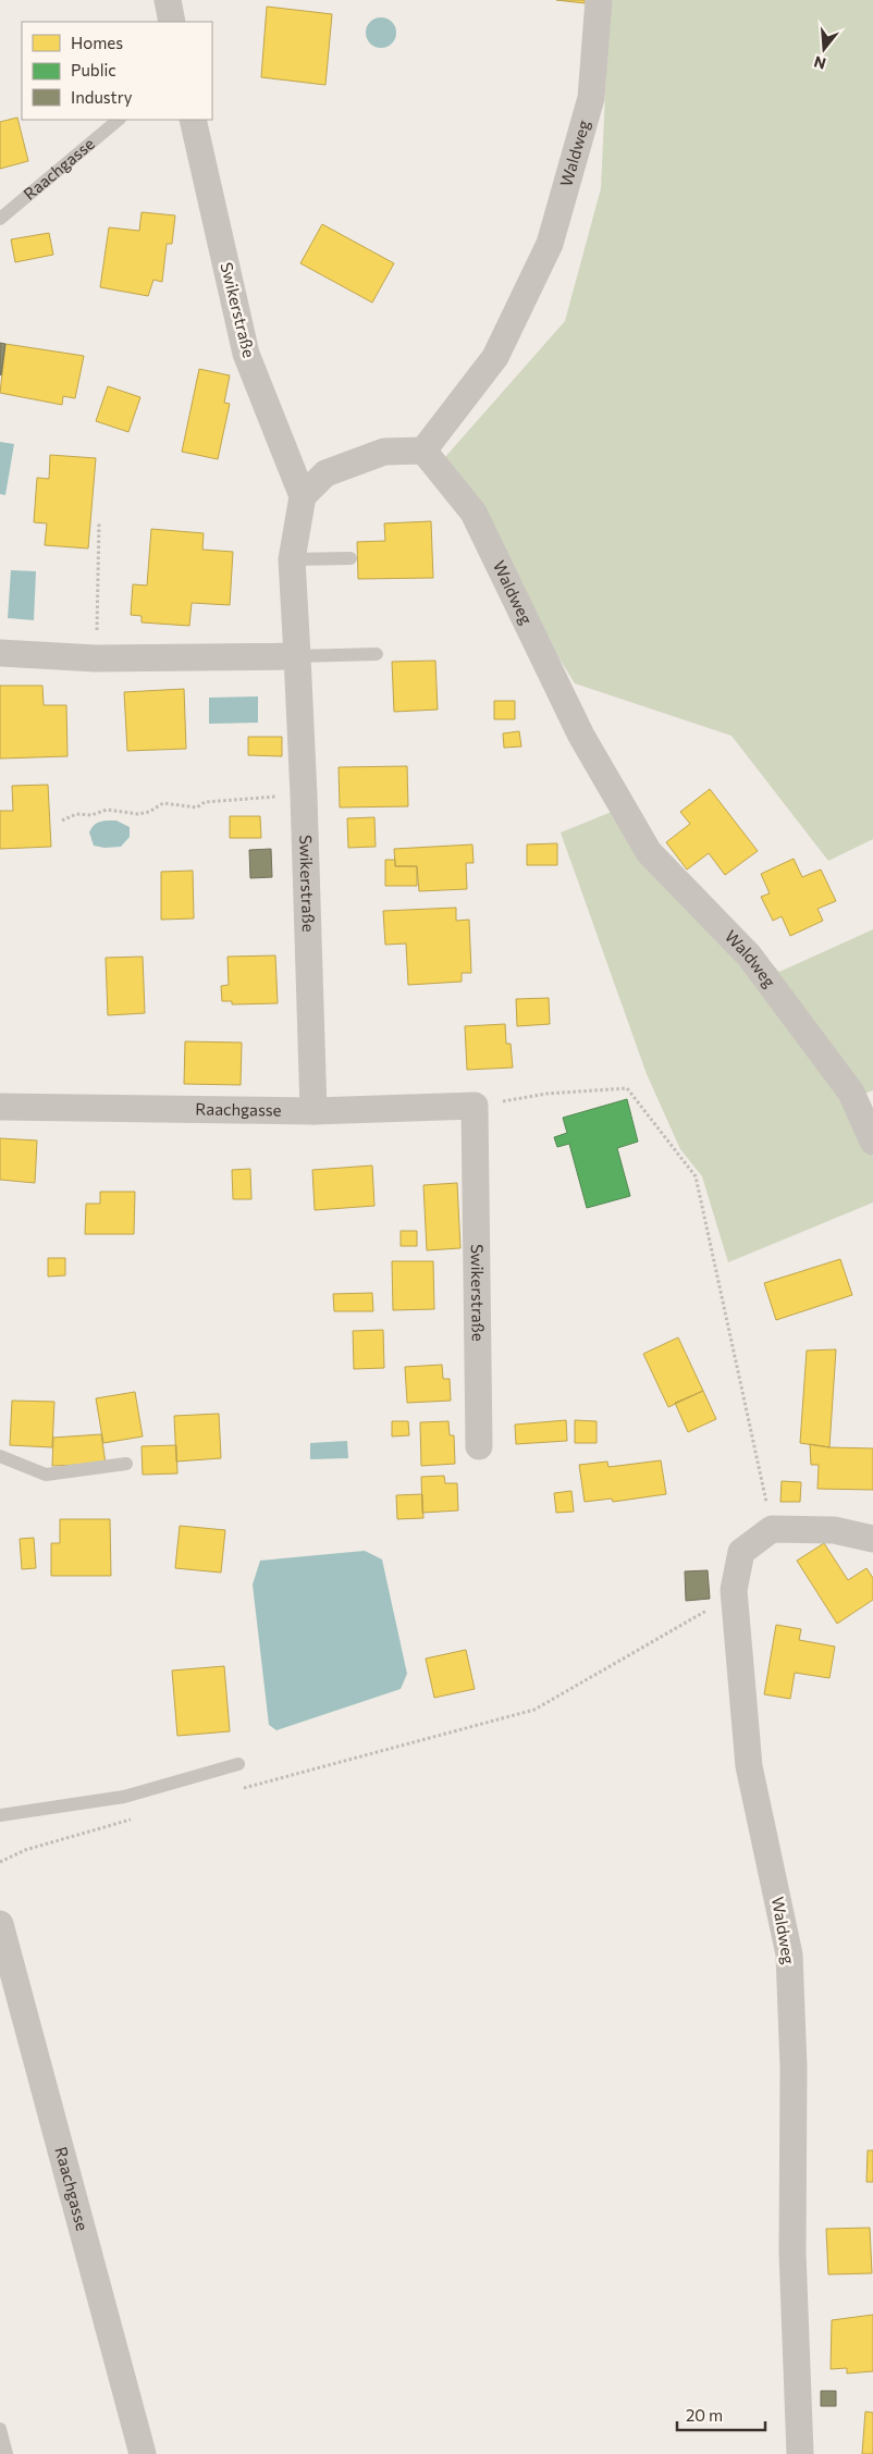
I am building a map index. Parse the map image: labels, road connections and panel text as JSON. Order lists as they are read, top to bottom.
{
  "streets": {
    "street": ["Waldweg", "Raachgasse", "Swikerstraße"]
  },
  "crossings": [
    ["Raachgasse", "Swikerstraße"]
  ],
  "legend": ["Homes", "Public", "Industry"],
  "scale_bar": "20 m",
  "north": "bottom"
}
